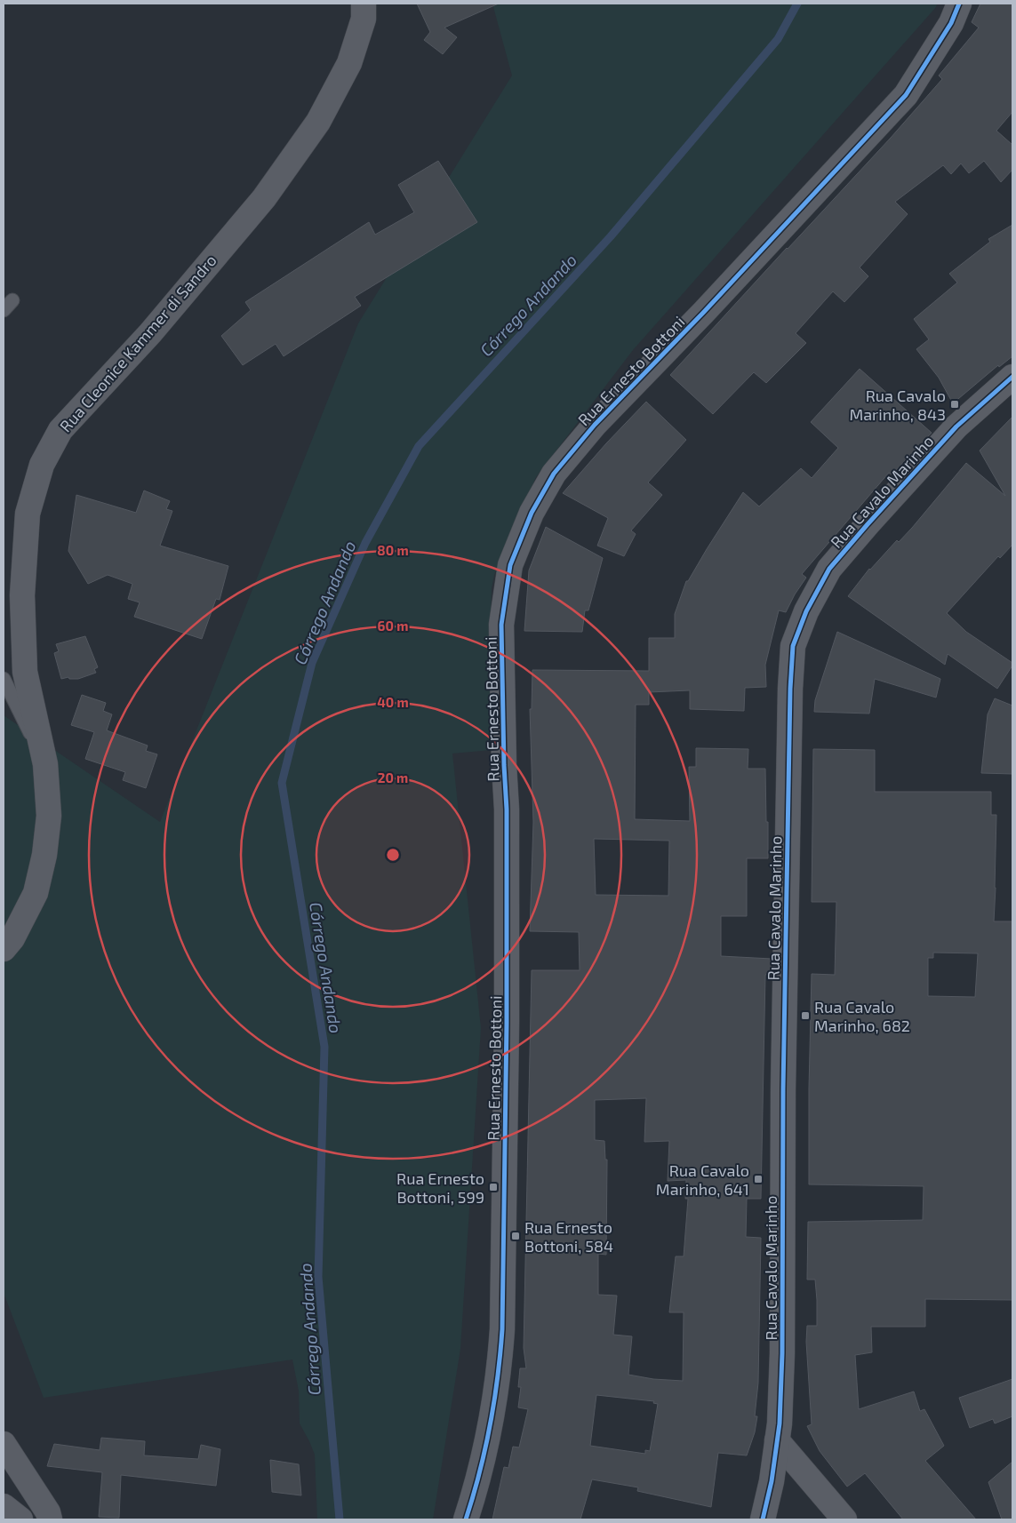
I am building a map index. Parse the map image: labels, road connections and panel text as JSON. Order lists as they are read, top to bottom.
{
  "streets": {
    "street": ["Rua Cleonice Kammer di Sandro", "Rua Ernesto Bottoni", "Rua Cavalo Marinho"]
  },
  "water": ["Córrego Andando"],
  "places": {
    "transit": [
      "Rua Cavalo Marinho, 843",
      "Rua Cavalo Marinho, 682",
      "Rua Cavalo Marinho, 641",
      "Rua Ernesto Bottoni, 599",
      "Rua Ernesto Bottoni, 584"
    ]
  },
  "rings": [
    "80 m",
    "60 m",
    "40 m",
    "20 m"
  ]
}
